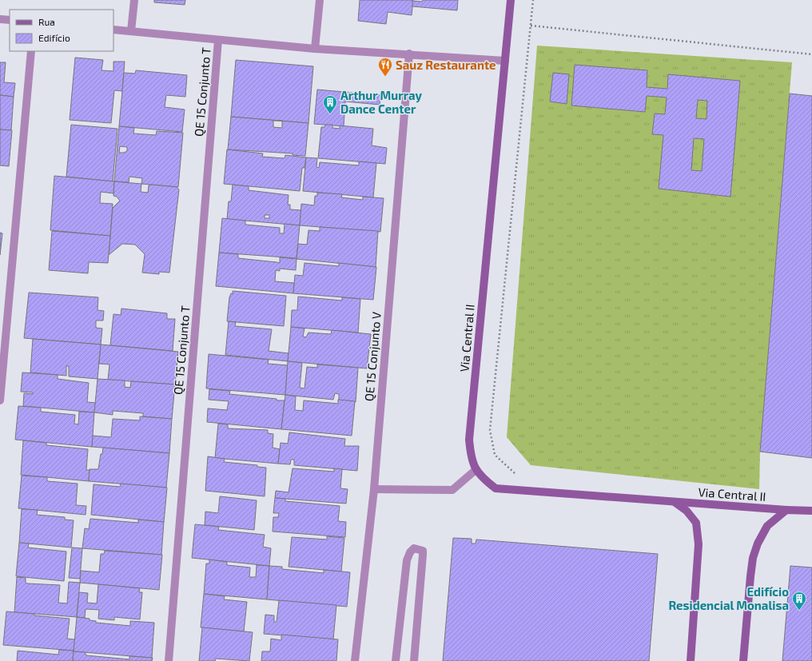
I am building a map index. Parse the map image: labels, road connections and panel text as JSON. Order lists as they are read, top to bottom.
{
  "streets": {
    "street": ["QE 15 Conjunto T", "Via Central II", "QE 15 Conjunto V"]
  },
  "places": {
    "restaurant": ["Sauz Restaurante"],
    "building": ["Arthur Murray Dance Center", "Edifício Residencial Monalisa"]
  },
  "legend": ["Rua", "Edifício"]
}
